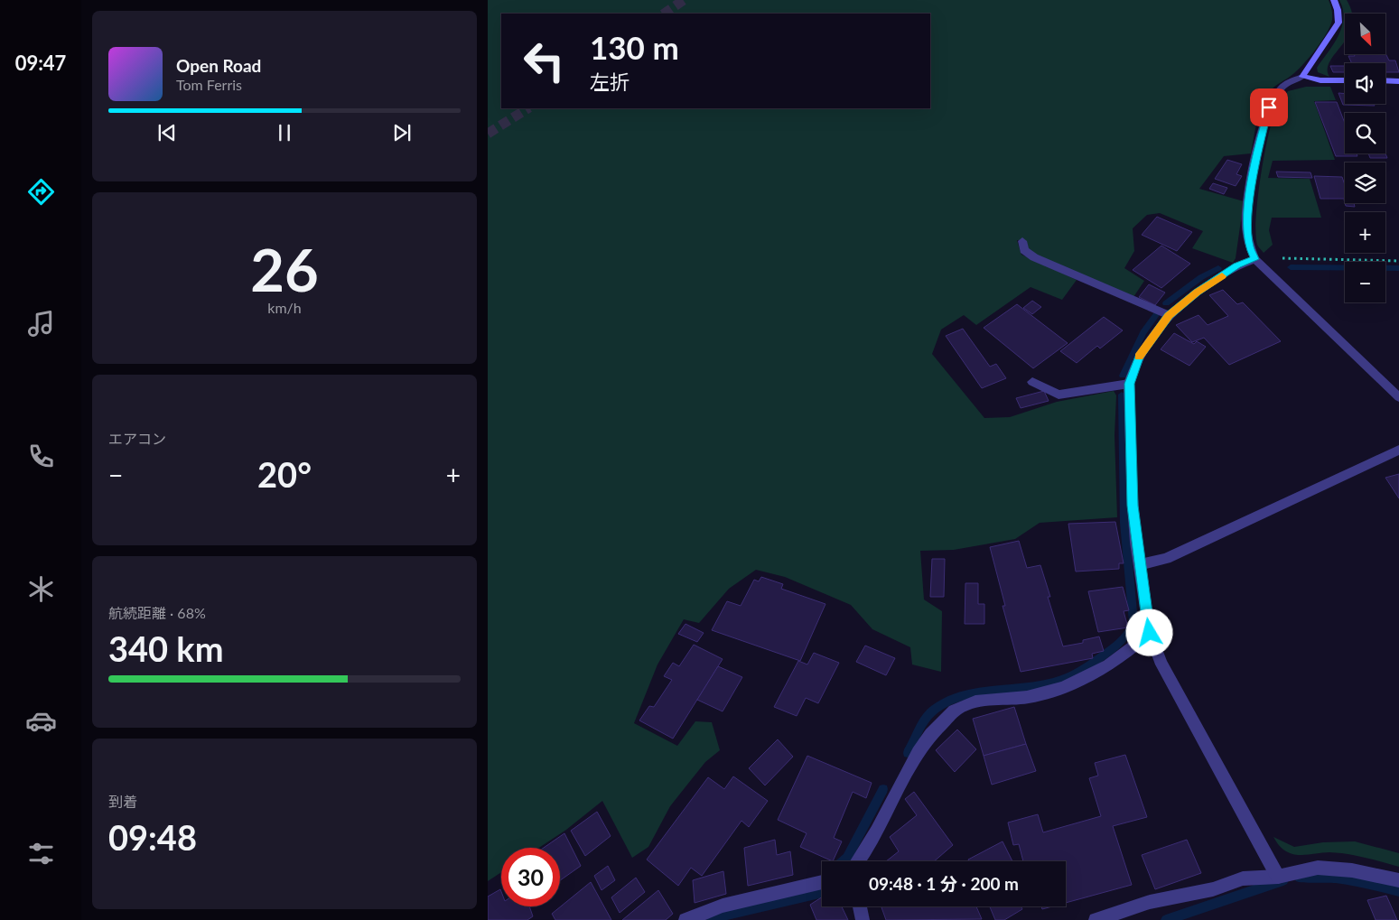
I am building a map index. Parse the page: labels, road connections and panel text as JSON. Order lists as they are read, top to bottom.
{
  "north": "bottom right",
  "page": {
    "tabs": "09:47",
    "map_buttons": ["+", "−"],
    "turn": ["130 m", "左折"],
    "song": ["Open Road", "Tom Ferris"],
    "tile": [
      ["26", "km/h"],
      "エアコン",
      ["航続距離 · 68%", "340 km"],
      ["到着", "09:48"]
    ],
    "heat": ["−", "20°", "+"],
    "limit": "30",
    "trip": "09:48 · 1 分 · 200 m"
  }
}
